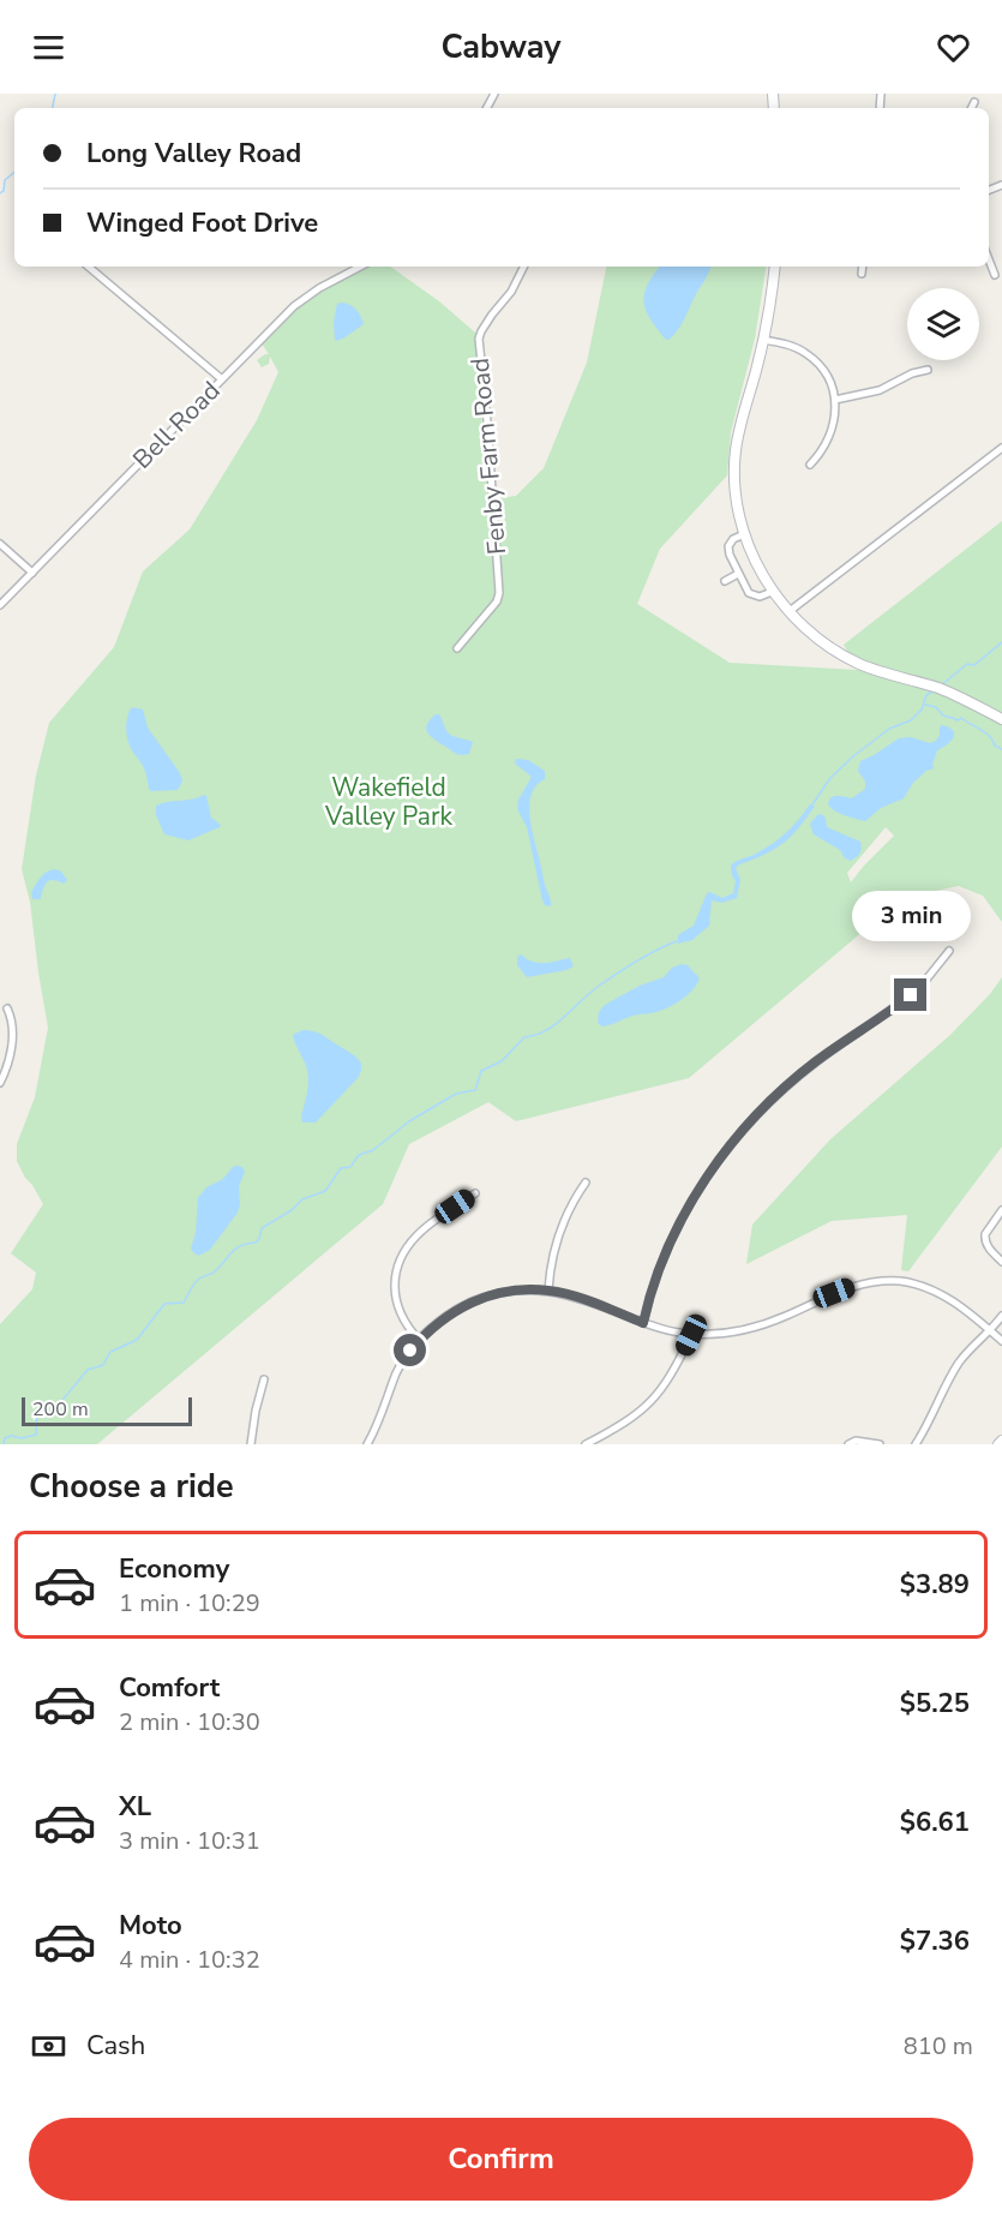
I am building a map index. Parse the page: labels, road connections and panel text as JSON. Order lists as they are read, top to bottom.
{
  "streets": {
    "street": ["Bell Road", "Fenby Farm Road"]
  },
  "parks": ["Wakefield Valley Park"],
  "scale_bar": "200 m",
  "page": {
    "header": "Cabway",
    "banner": ["Long Valley Road", "Winged Foot Drive"],
    "bubble": "3 min",
    "scale": "200 m",
    "heading": "Choose a ride",
    "list": [
      {
        "name": "Economy",
        "note": "1 min · 10:29",
        "value": "$3.89"
      },
      {
        "name": "Comfort",
        "note": "2 min · 10:30",
        "value": "$5.25"
      },
      {
        "name": "XL",
        "note": "3 min · 10:31",
        "value": "$6.61"
      },
      {
        "name": "Moto",
        "note": "4 min · 10:32",
        "value": "$7.36"
      }
    ],
    "pay": ["Cash", "810 m"],
    "buttons": "Confirm"
  }
}
